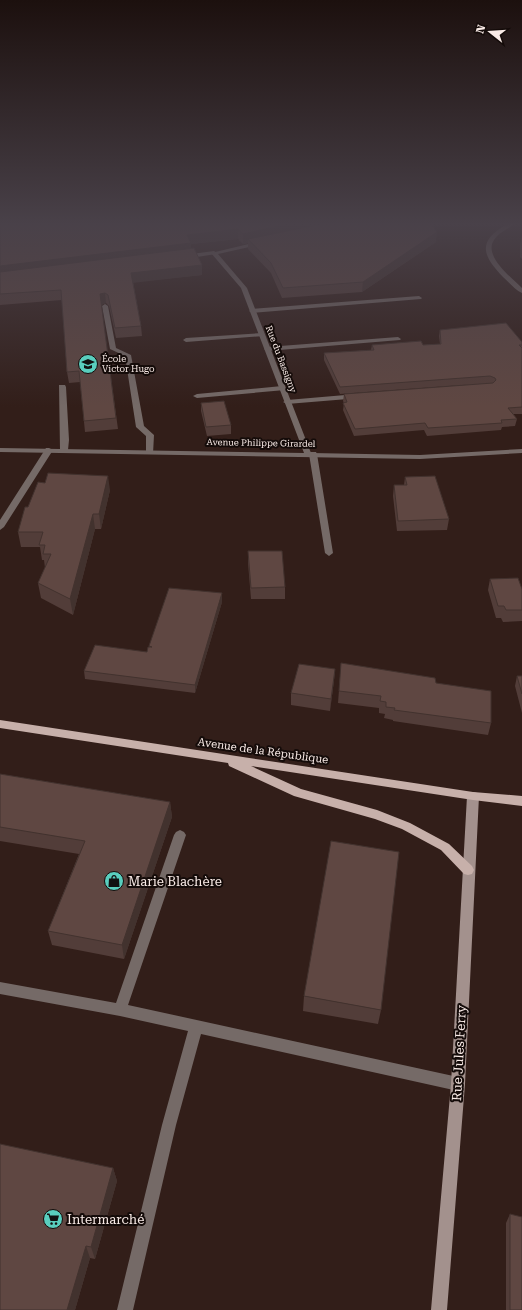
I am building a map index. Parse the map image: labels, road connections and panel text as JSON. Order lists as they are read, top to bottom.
{
  "streets": {
    "main road": ["Avenue de la République"],
    "street": ["Rue du Bassigny", "Avenue Philippe Girardel", "Rue Jules Ferry"]
  },
  "crossings": [
    ["Rue du Bassigny", "Avenue Philippe Girardel"],
    ["Avenue de la République", "Rue Jules Ferry"]
  ],
  "places": {
    "school or university": ["École Victor Hugo"],
    "shop": ["Marie Blachère"],
    "supermarket": ["Intermarché"]
  },
  "north": "left"
}
